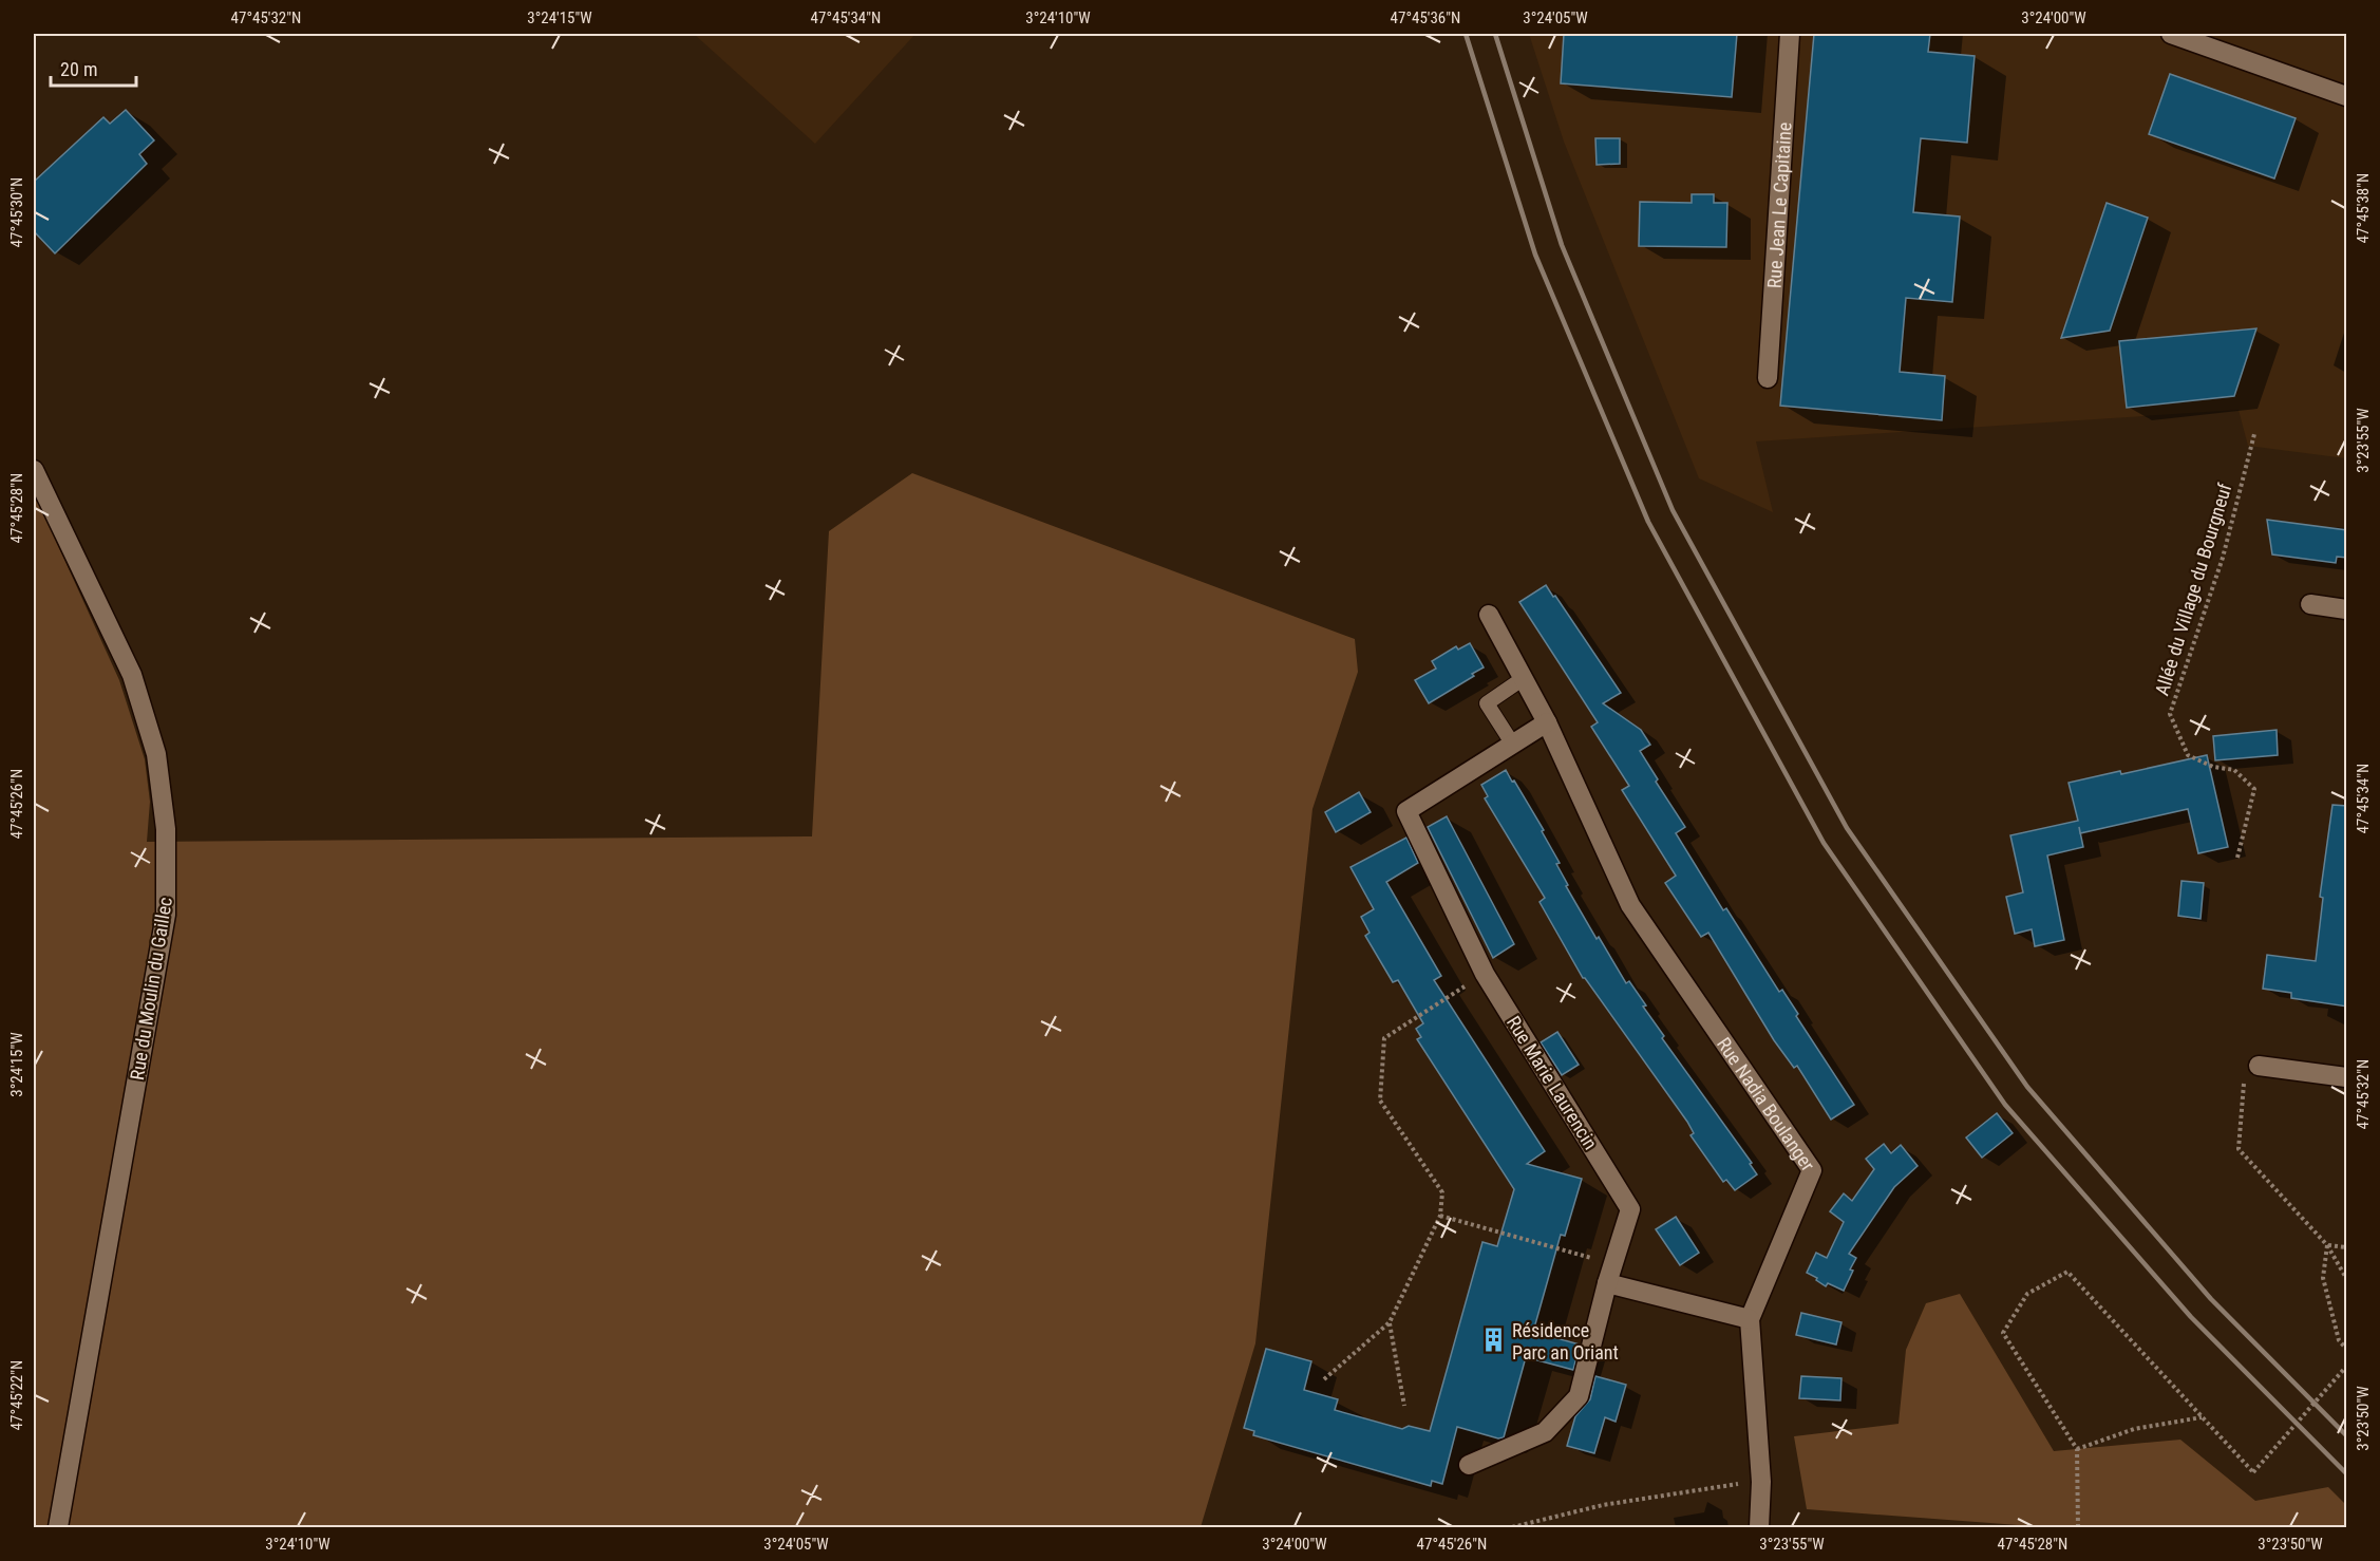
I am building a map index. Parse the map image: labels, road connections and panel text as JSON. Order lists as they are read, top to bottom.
{
  "streets": {
    "street": [
      "Rue Jean Le Capitaine",
      "Rue du Moulin du Gaillec",
      "Rue Marie Laurencin",
      "Rue Nadia Boulanger"
    ],
    "path": ["Allée du Village du Bourgneuf"]
  },
  "crossings": [
    ["Rue Marie Laurencin", "Rue Nadia Boulanger"]
  ],
  "places": {
    "building": ["Résidence Parc an Oriant"]
  },
  "scale_bar": "20 m",
  "coordinates": [
    "47°45'32\"N",
    "3°24'15\"W",
    "47°45'34\"N",
    "3°24'10\"W",
    "47°45'36\"N",
    "3°24'05\"W",
    "3°24'00\"W",
    "47°45'38\"N",
    "47°45'30\"N",
    "3°23'55\"W",
    "47°45'28\"N",
    "47°45'26\"N",
    "47°45'22\"N",
    "3°23'50\"W"
  ]
}
